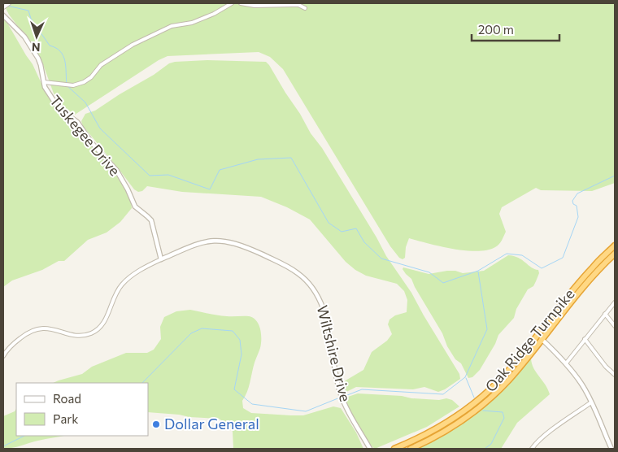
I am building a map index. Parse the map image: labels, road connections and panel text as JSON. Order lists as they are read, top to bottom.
{
  "streets": {
    "highway": ["Oak Ridge Turnpike"],
    "street": ["Tuskegee Drive", "Wiltshire Drive"]
  },
  "crossings": [
    ["Tuskegee Drive", "Wiltshire Drive"]
  ],
  "places": ["Dollar General"],
  "legend": ["Road", "Park"],
  "scale_bar": "200 m",
  "north": "bottom"
}
